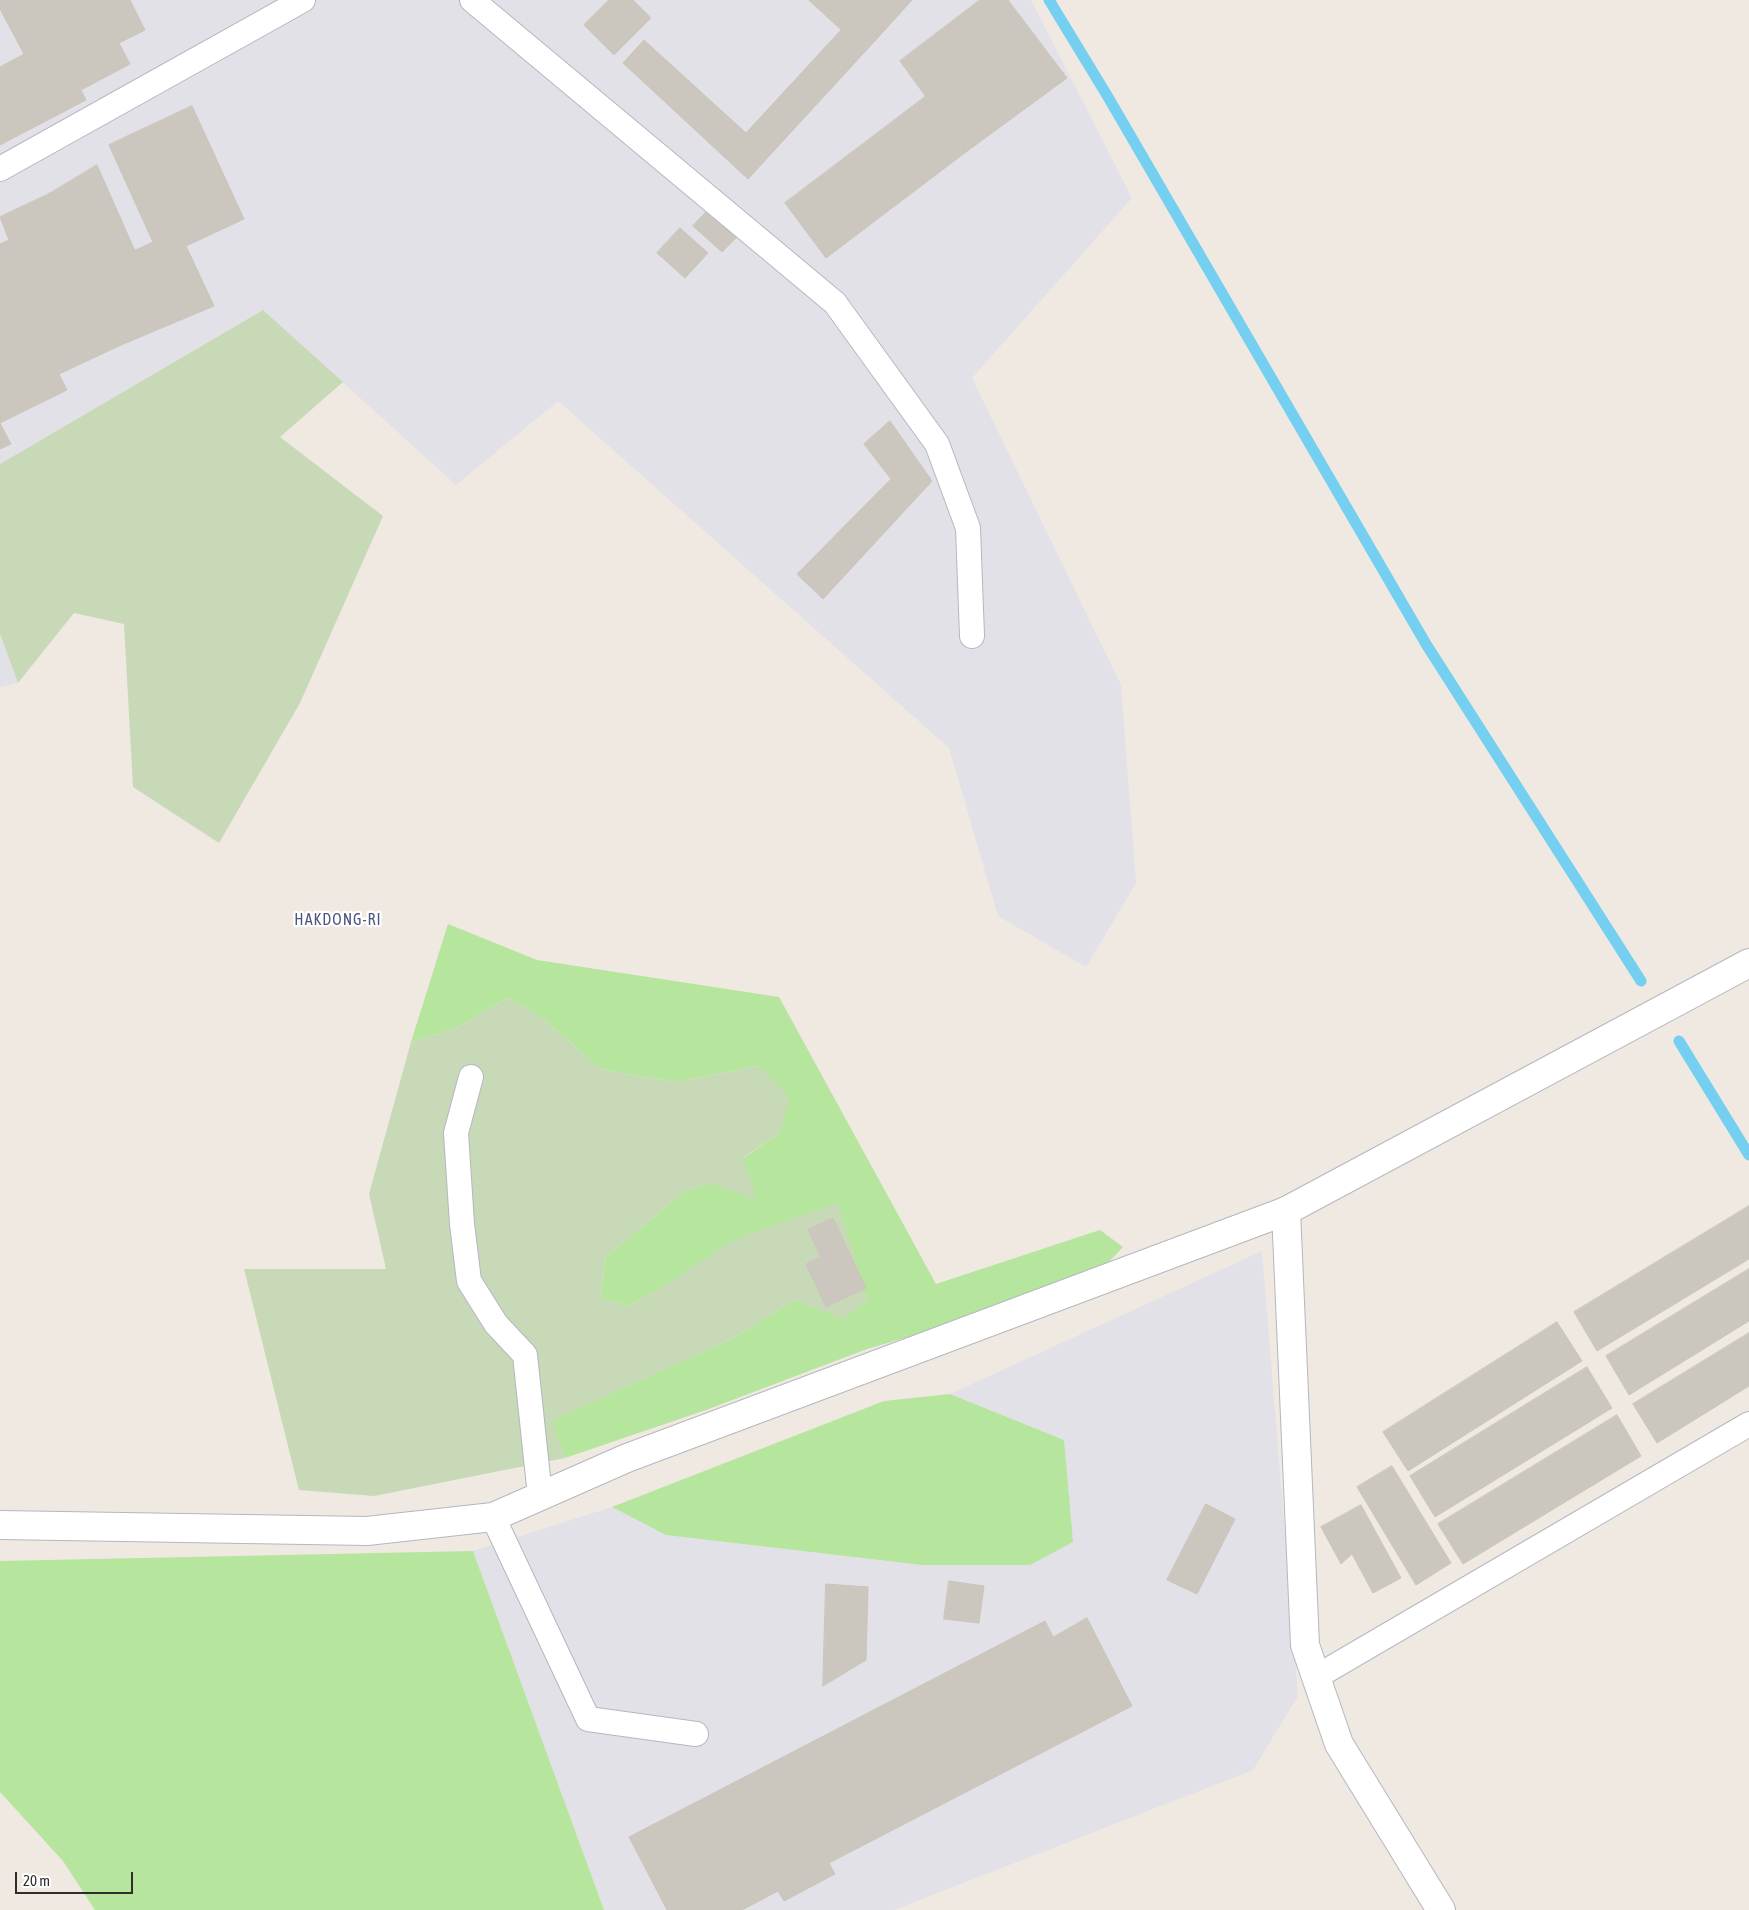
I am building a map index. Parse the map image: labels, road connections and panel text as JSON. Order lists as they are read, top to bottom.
{
  "districts": ["HAKDONG-RI"],
  "scale_bar": "20 m"
}
